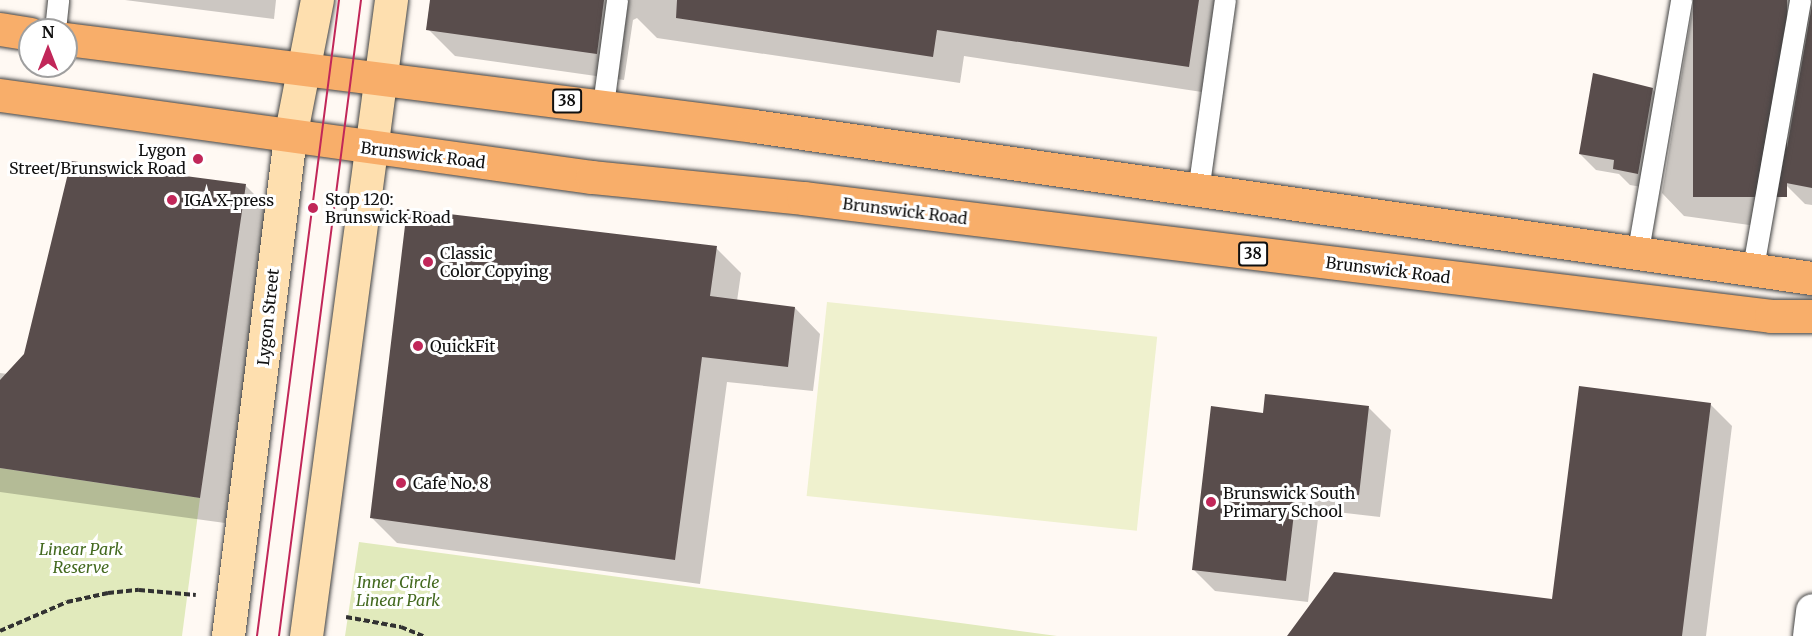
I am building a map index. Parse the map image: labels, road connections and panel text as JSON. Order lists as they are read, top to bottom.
{
  "streets": {
    "main road": ["38", "Brunswick Road"],
    "street": ["Lygon Street"]
  },
  "crossings": [
    ["38", "Lygon Street"],
    ["Brunswick Road", "Lygon Street"]
  ],
  "parks": ["Linear Park Reserve", "Inner Circle Linear Park"],
  "places": [
    "Lygon Street/Brunswick Road",
    "IGA X-press",
    "Stop 120: Brunswick Road",
    "Classic Color Copying",
    "QuickFit",
    "Cafe No. 8",
    "Brunswick South Primary School"
  ],
  "north": "top"
}
